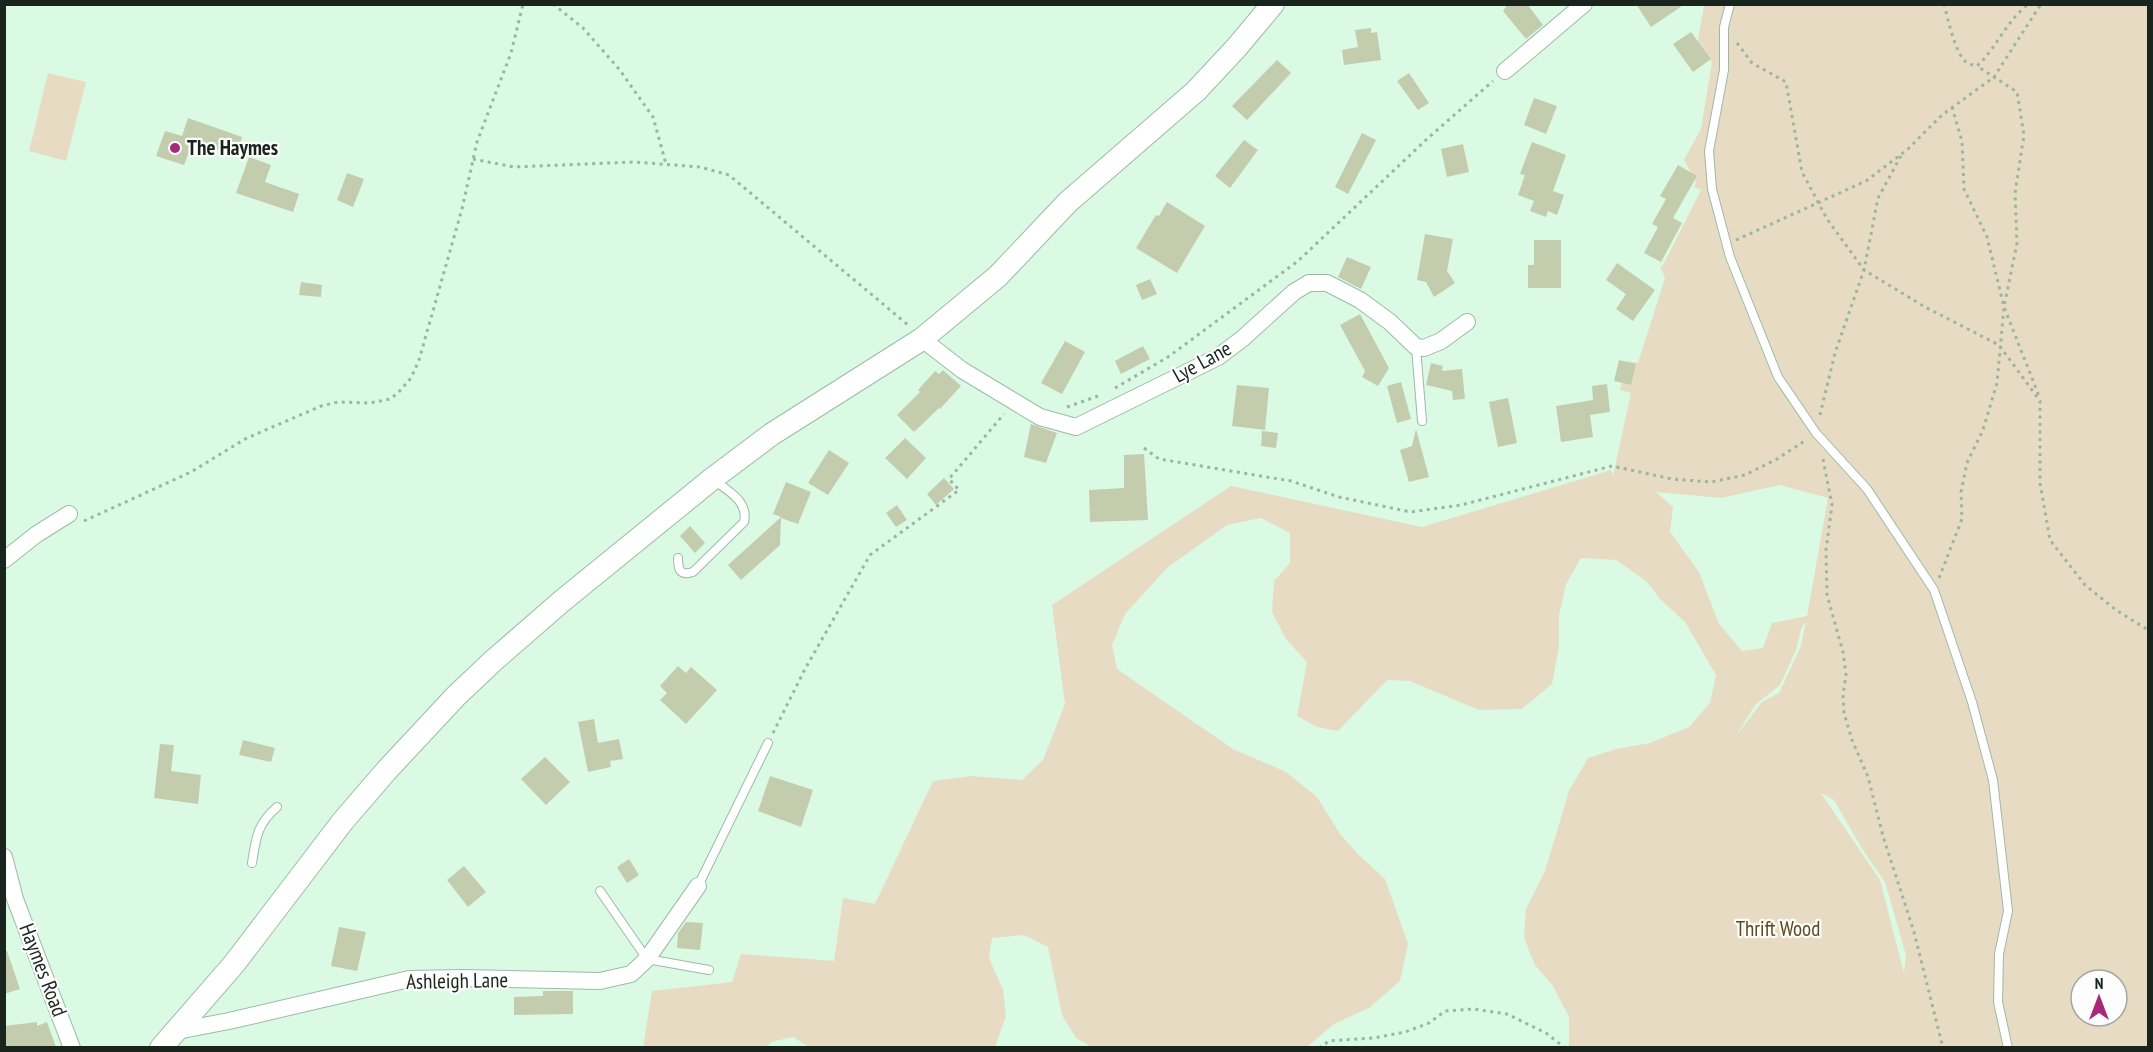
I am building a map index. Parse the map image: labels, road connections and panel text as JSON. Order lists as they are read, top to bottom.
{
  "streets": {
    "street": ["Lye Lane", "Haymes Road", "Ashleigh Lane"]
  },
  "parks": ["Thrift Wood"],
  "places": ["The Haymes"],
  "north": "top"
}
